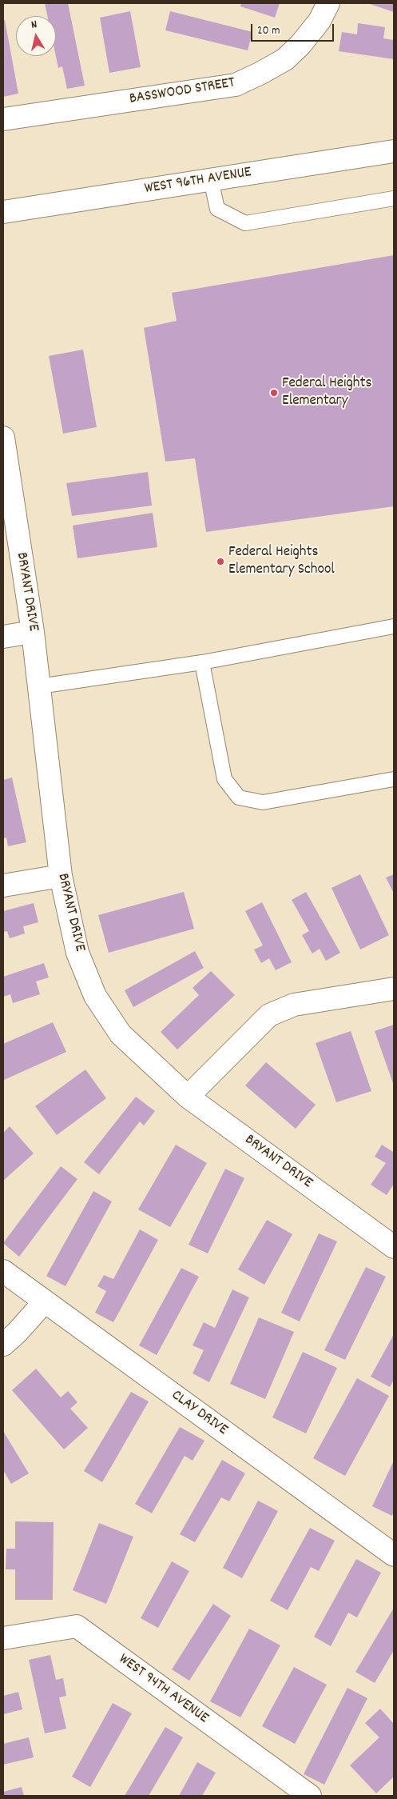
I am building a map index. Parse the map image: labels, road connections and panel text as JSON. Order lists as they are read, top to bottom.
{
  "streets": {
    "street": [
      "BASSWOOD STREET",
      "WEST 96TH AVENUE",
      "BRYANT DRIVE",
      "CLAY DRIVE",
      "WEST 94TH AVENUE"
    ]
  },
  "places": ["Federal Heights Elementary", "Federal Heights Elementary School"],
  "scale_bar": "20 m",
  "north": "top"
}
